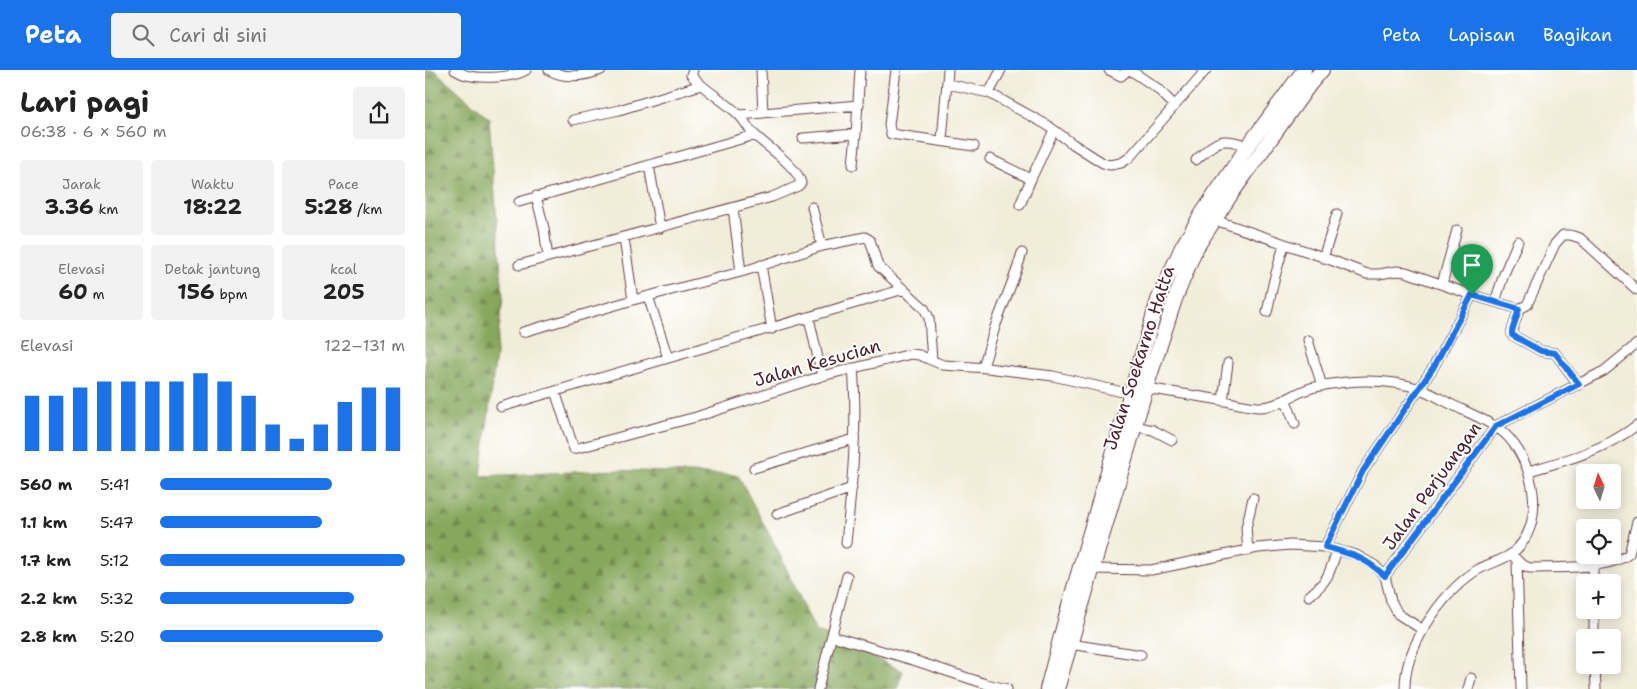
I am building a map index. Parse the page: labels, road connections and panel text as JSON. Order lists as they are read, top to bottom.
{
  "streets": {
    "highway": ["Jalan Soekarno Hatta"],
    "street": ["Jalan Kesucian", "Jalan Perjuangan"]
  },
  "crossings": [
    ["Jalan Soekarno Hatta", "Jalan Kesucian"]
  ],
  "north": "top",
  "page": {
    "header": "Peta",
    "search": "Cari di sini",
    "nav": ["Peta", "Lapisan", "Bagikan"],
    "heading": ["Lari pagi", "06:38 · 6 × 560 m"],
    "stats": [
      ["Jarak", "3.36 km"],
      ["Waktu", "18:22"],
      ["Pace", "5:28 /km"],
      ["Elevasi", "60 m"],
      ["Detak jantung", "156 bpm"],
      ["kcal", "205"]
    ],
    "chart": ["Elevasi", "122–131 m"],
    "map_buttons": ["+", "−"],
    "list": [
      {
        "name": "560 m",
        "note": "5:41"
      },
      {
        "name": "1.1 km",
        "note": "5:47"
      },
      {
        "name": "1.7 km",
        "note": "5:12"
      },
      {
        "name": "2.2 km",
        "note": "5:32"
      },
      {
        "name": "2.8 km",
        "note": "5:20"
      }
    ]
  }
}
